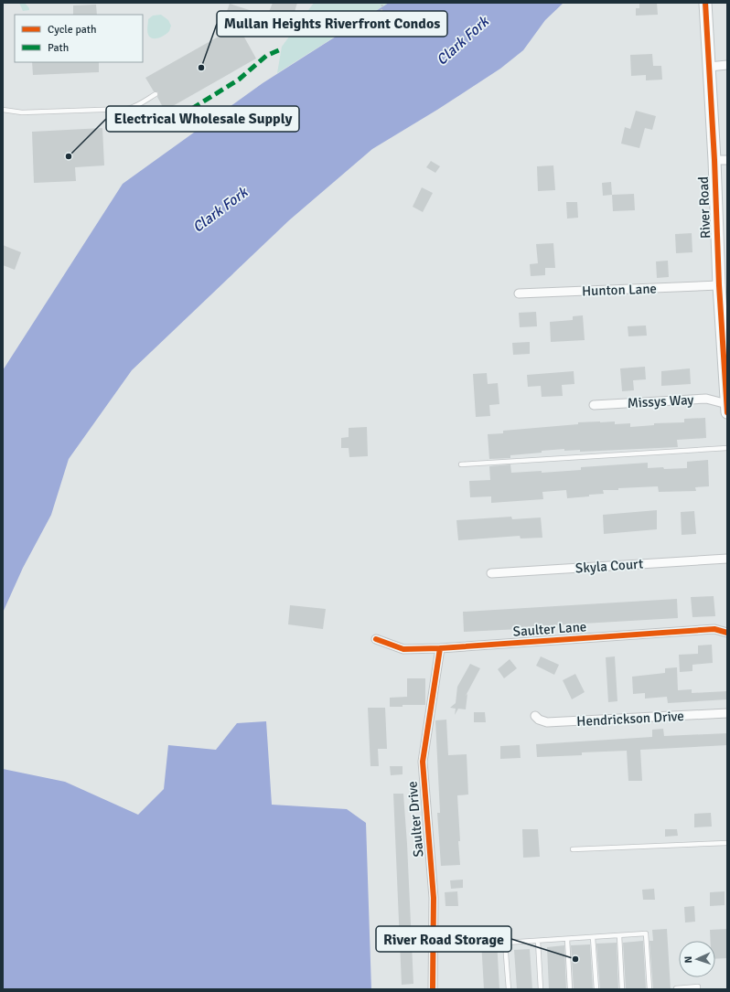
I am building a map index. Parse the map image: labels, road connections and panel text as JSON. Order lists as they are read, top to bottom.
{
  "streets": {
    "street": [
      "River Road",
      "Hunton Lane",
      "Missys Way",
      "Skyla Court",
      "Saulter Lane",
      "Hendrickson Drive",
      "Saulter Drive"
    ]
  },
  "crossings": [
    ["River Road", "Hunton Lane"],
    ["River Road", "Missys Way"],
    ["Saulter Lane", "Saulter Drive"]
  ],
  "water": ["Clark Fork"],
  "places": ["Mullan Heights Riverfront Condos", "Electrical Wholesale Supply", "River Road Storage"],
  "legend": ["Cycle path", "Path"],
  "north": "left"
}
